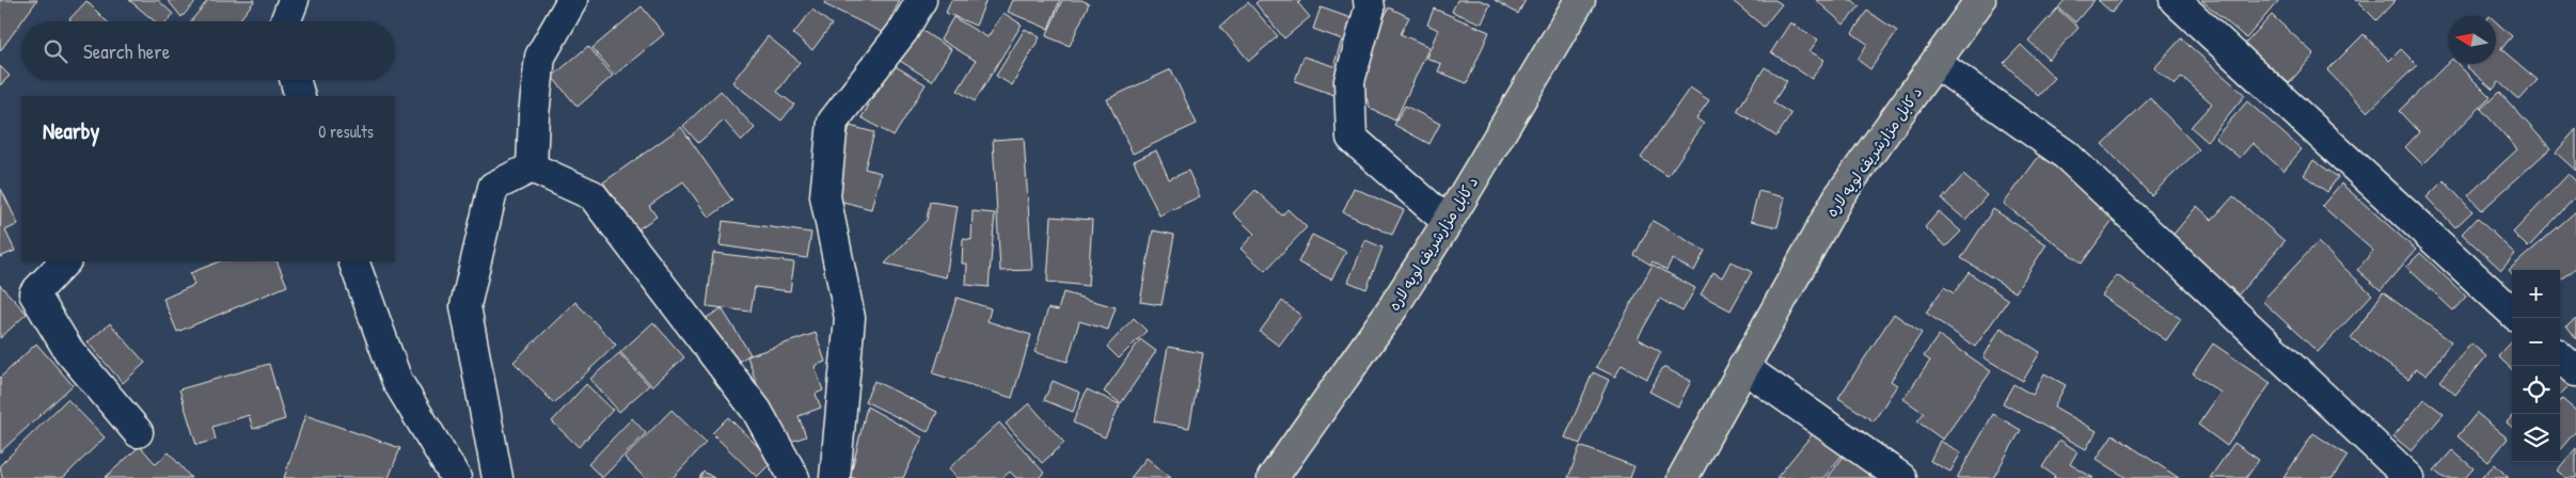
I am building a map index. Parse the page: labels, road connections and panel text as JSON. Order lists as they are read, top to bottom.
{
  "streets": {
    "highway": ["د کابل مزارشریف لویه لاره"]
  },
  "north": "left",
  "page": {
    "search": "Search here",
    "heading": ["Nearby", "0 results"],
    "map_buttons": ["+", "−"]
  }
}
